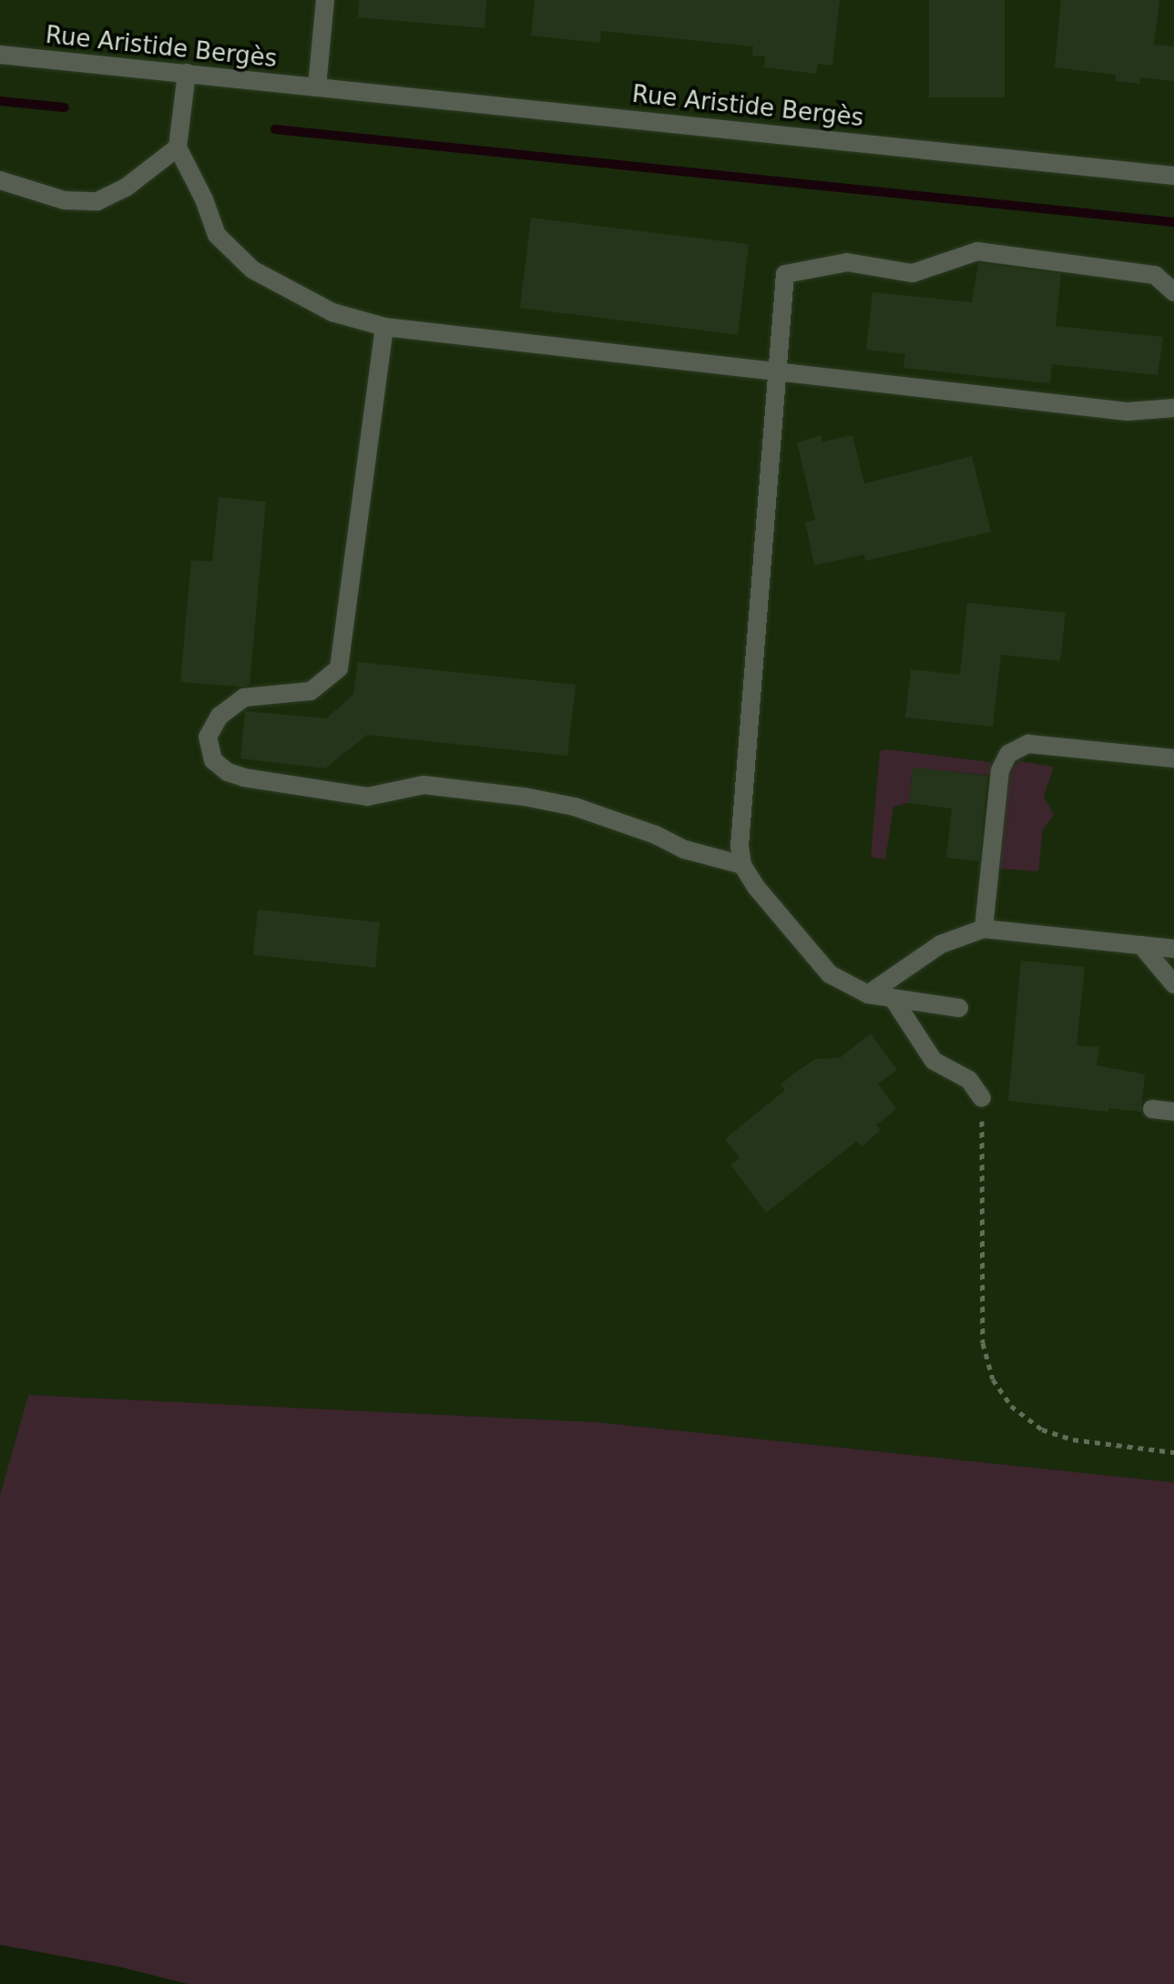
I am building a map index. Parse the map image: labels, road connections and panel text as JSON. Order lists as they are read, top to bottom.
{
  "streets": {
    "street": ["Rue Aristide Bergès"]
  }
}
